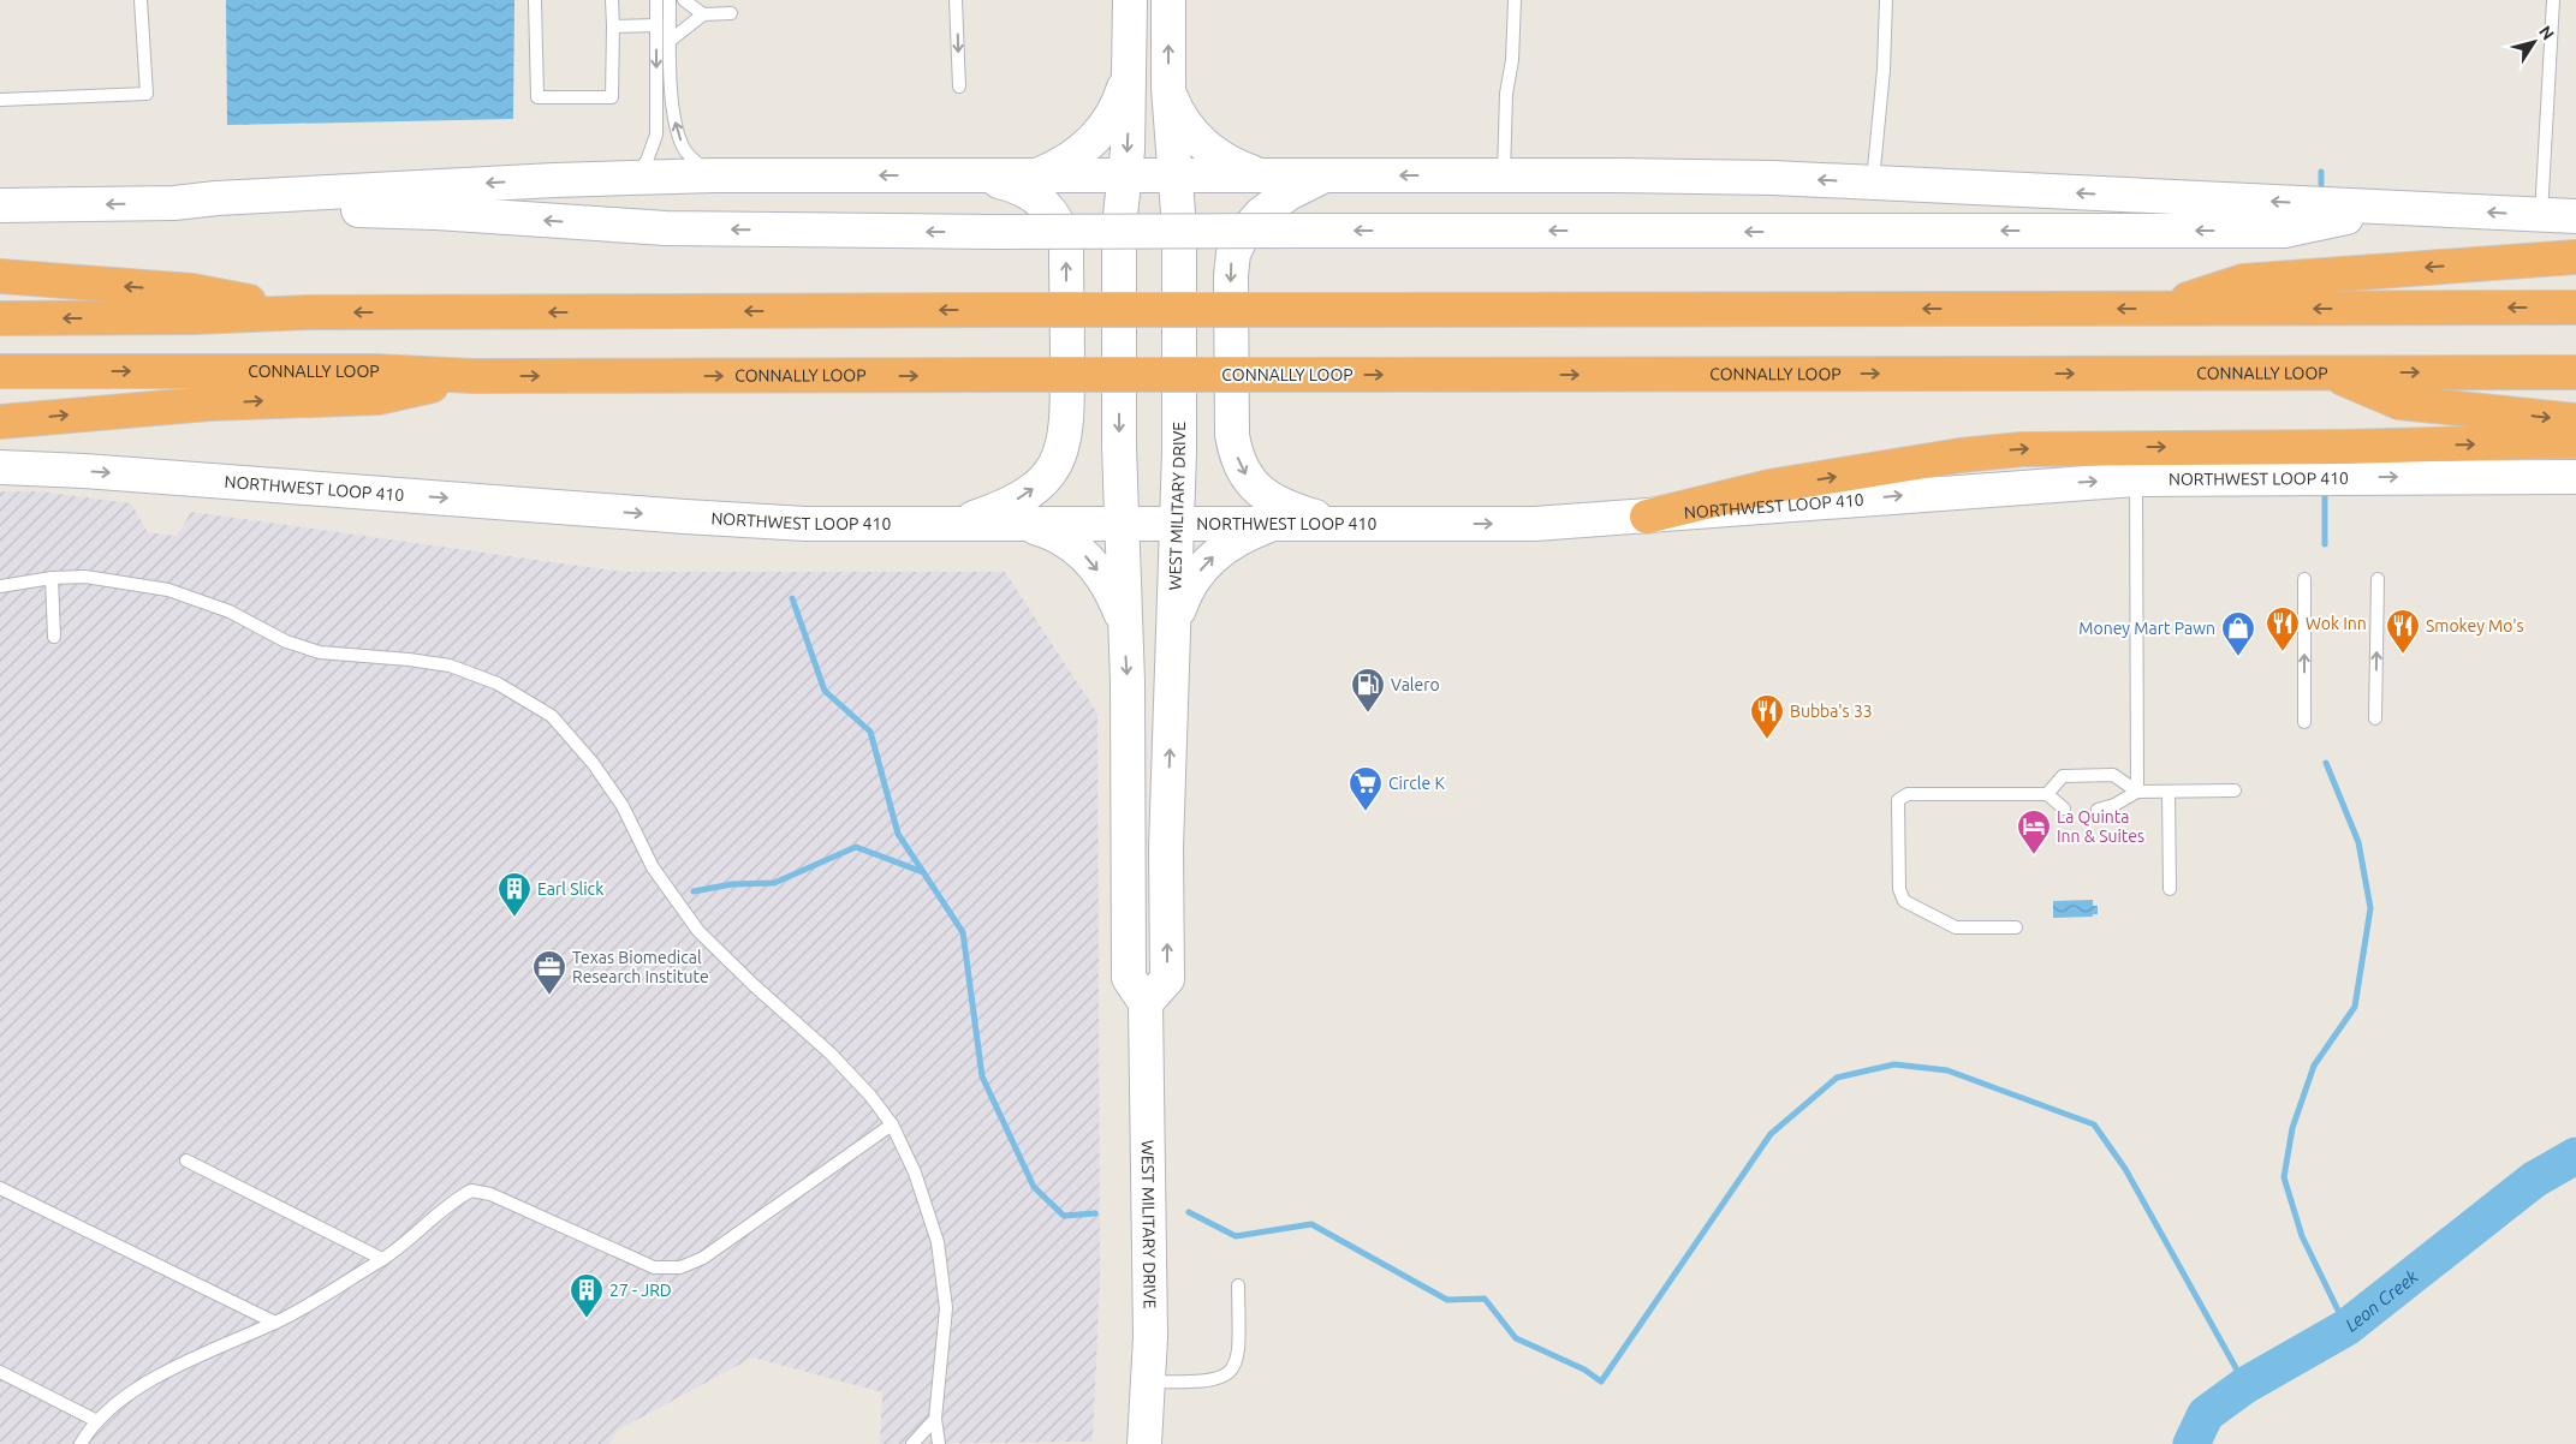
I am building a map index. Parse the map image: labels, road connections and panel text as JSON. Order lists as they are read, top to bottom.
{
  "streets": {
    "highway": ["CONNALLY LOOP"],
    "main road": ["NORTHWEST LOOP 410", "WEST MILITARY DRIVE"]
  },
  "crossings": [
    ["NORTHWEST LOOP 410", "WEST MILITARY DRIVE"]
  ],
  "water": ["Leon Creek"],
  "places": {
    "restaurant": ["Wok Inn", "Smokey Mo's", "Bubba's 33"],
    "shop": ["Money Mart Pawn"],
    "fuel station": ["Valero"],
    "supermarket": ["Circle K"],
    "hotel": ["La Quinta Inn & Suites"],
    "building": ["Earl Slick", "27 - JRD"],
    "office": ["Texas Biomedical Research Institute"]
  },
  "north": "top right"
}
